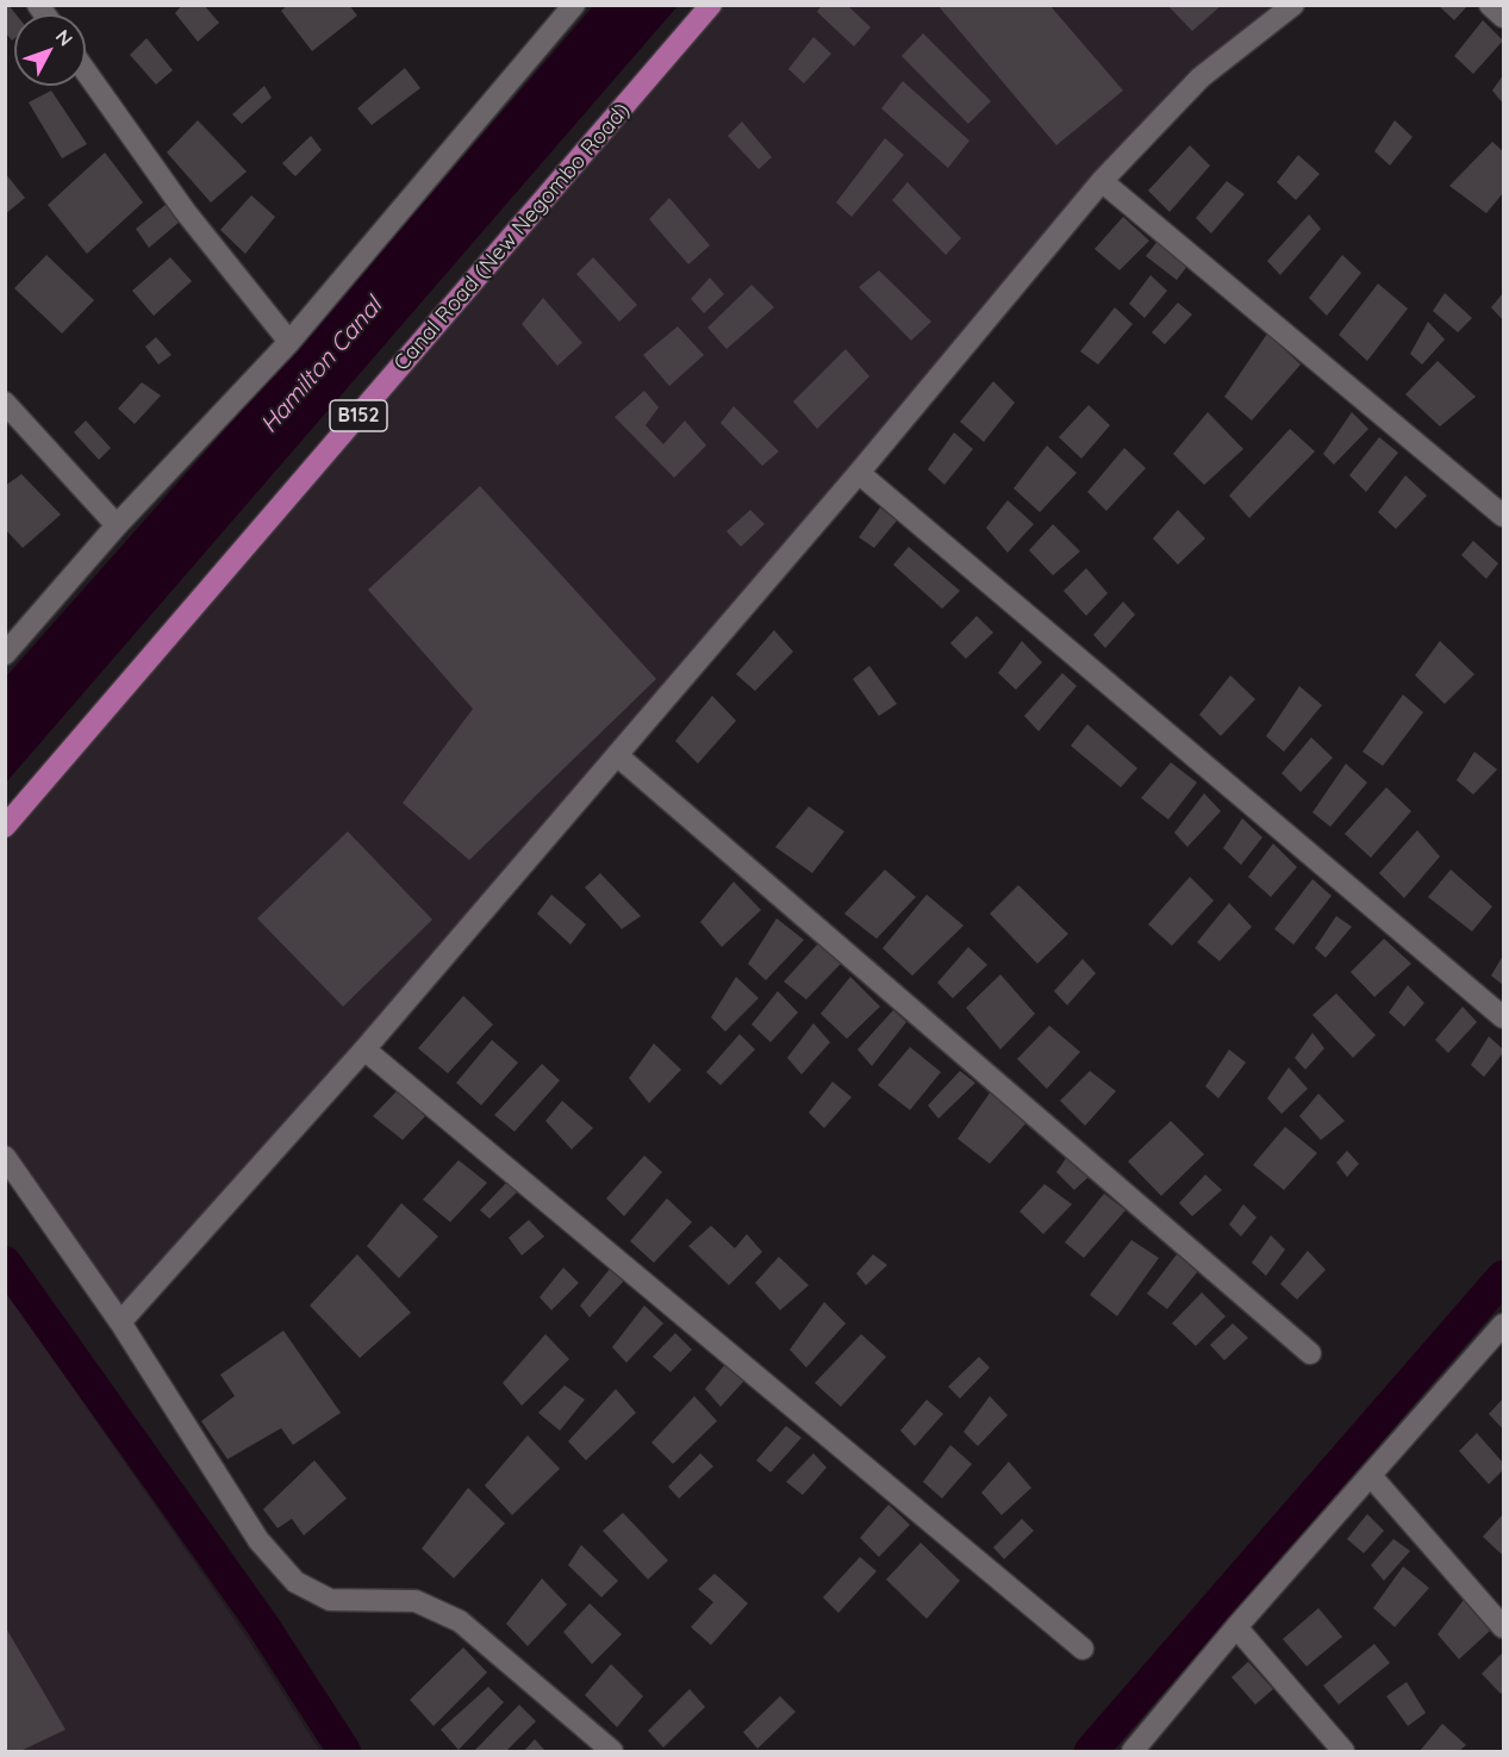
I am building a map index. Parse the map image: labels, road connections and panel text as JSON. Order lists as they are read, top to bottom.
{
  "streets": {
    "main road": ["Canal Road (New Negombo Road)", "B152"]
  },
  "water": ["Hamilton Canal"],
  "north": "top right"
}
